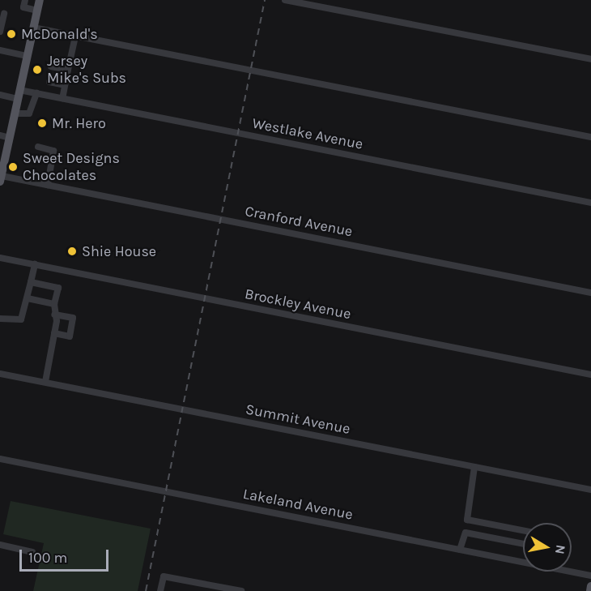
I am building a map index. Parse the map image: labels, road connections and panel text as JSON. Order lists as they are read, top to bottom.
{
  "streets": {
    "street": [
      "Westlake Avenue",
      "Cranford Avenue",
      "Brockley Avenue",
      "Summit Avenue",
      "Lakeland Avenue"
    ]
  },
  "places": [
    "McDonald's",
    "Jersey Mike's Subs",
    "Mr. Hero",
    "Sweet Designs Chocolates",
    "Shie House"
  ],
  "scale_bar": "100 m",
  "north": "right"
}
